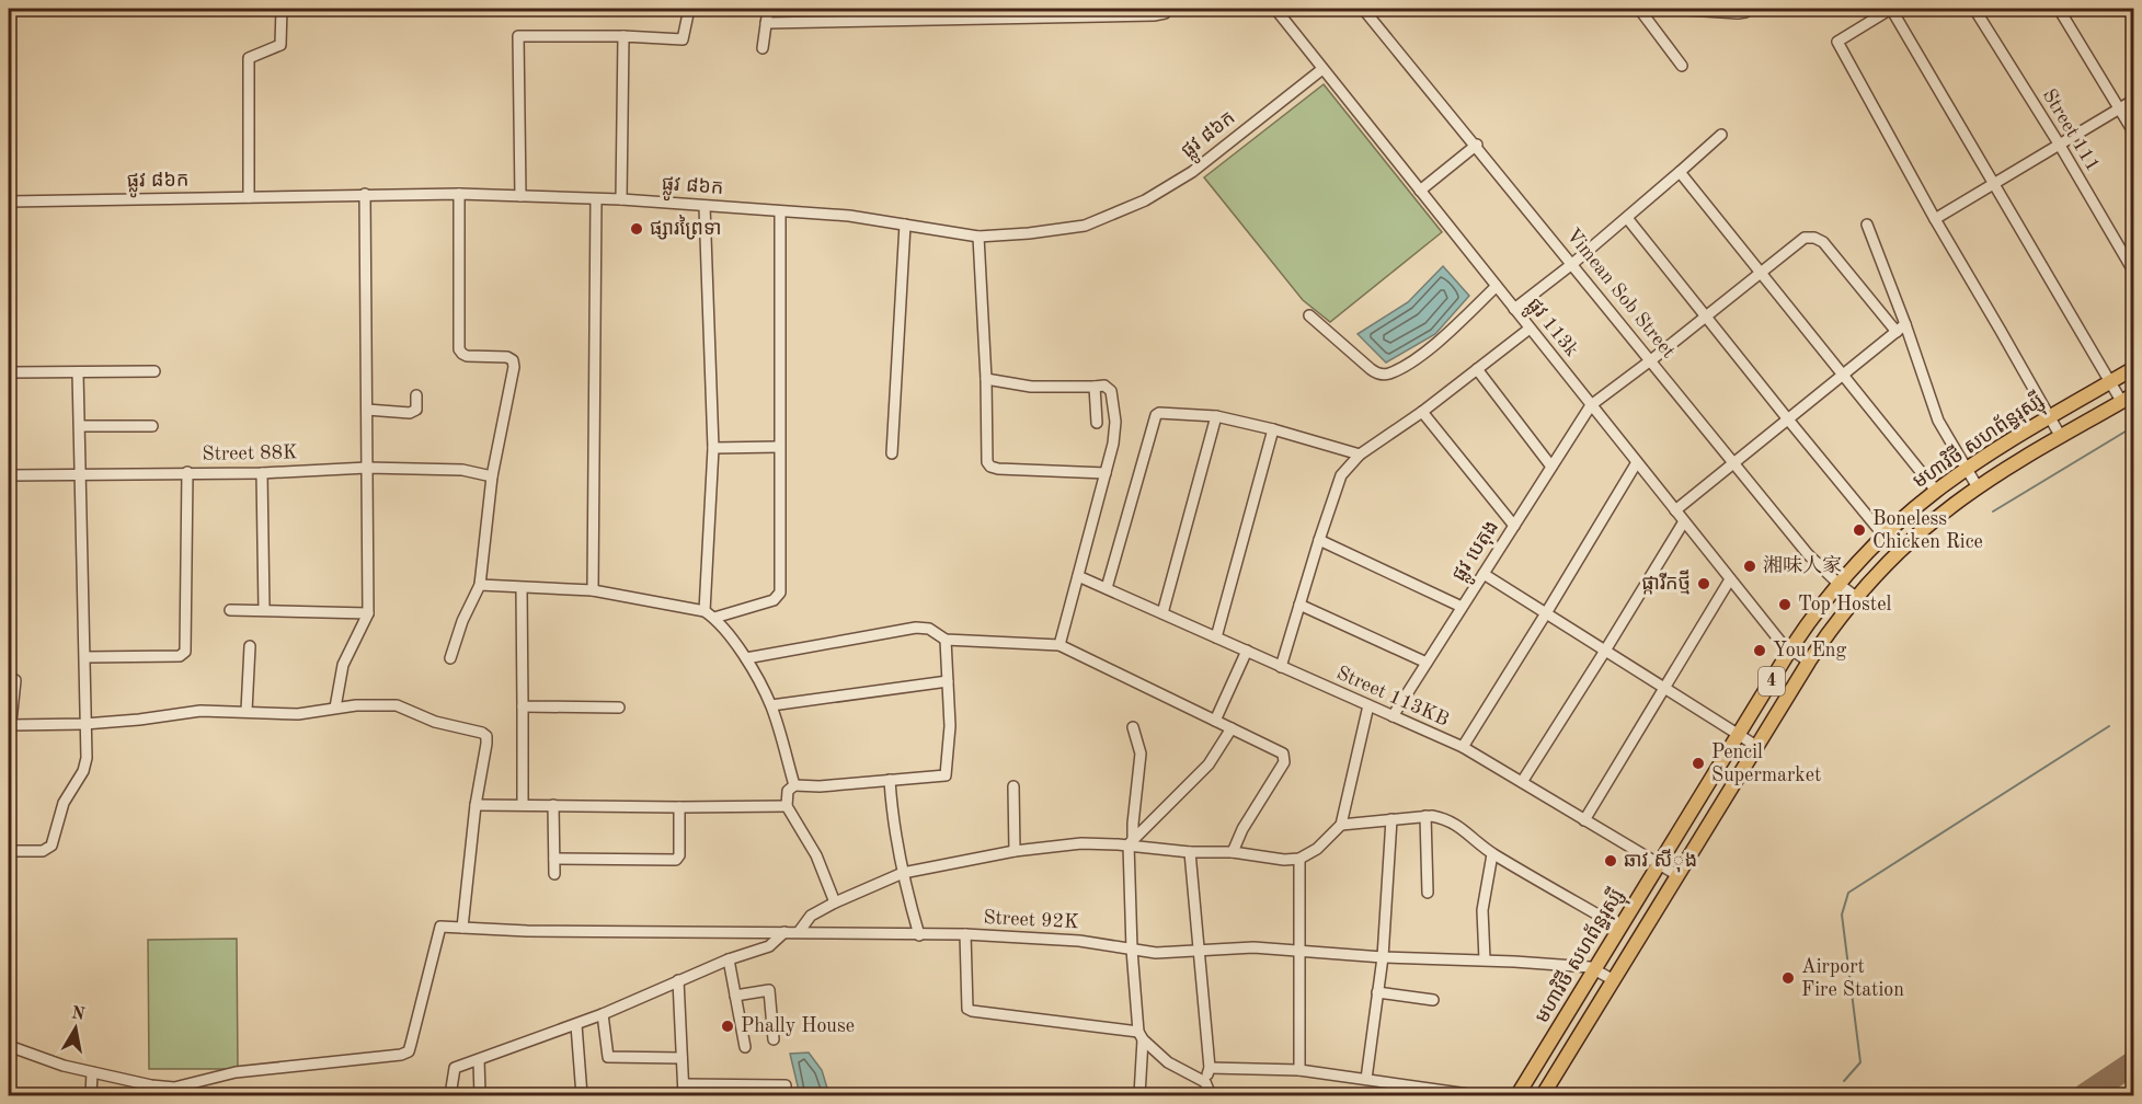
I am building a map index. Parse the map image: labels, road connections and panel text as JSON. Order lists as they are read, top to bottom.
{
  "streets": {
    "highway": ["មហាវិថី សហព័ន្ធរុស្ស៊ី", "4"],
    "street": [
      "Street 111",
      "ផ្លូវ ៨៦ក",
      "Vimean Sob Street",
      "ផ្លូវ 113k",
      "Street 88K",
      "ផ្លូវ បេតុង",
      "Street 113KB",
      "Street 92K"
    ]
  },
  "crossings": [
    ["ផ្លូវ ៨៦ក", "ផ្លូវ 113k"],
    ["Vimean Sob Street", "មហាវិថី សហព័ន្ធរុស្ស៊ី"],
    ["ផ្លូវ 113k", "មហាវិថី សហព័ន្ធរុស្ស៊ី"],
    ["ផ្លូវ 113k", "ផ្លូវ បេតុង"],
    ["មហាវិថី សហព័ន្ធរុស្ស៊ី", "Street 113KB"],
    ["មហាវិថី សហព័ន្ធរុស្ស៊ី", "Street 92K"],
    ["ផ្លូវ បេតុង", "Street 113KB"]
  ],
  "places": [
    "ផ្សារព្រៃទា",
    "Boneless Chicken Rice",
    "湘味人家",
    "ផ្ការីកថ្មី",
    "Top Hostel",
    "You Eng",
    "Pencil Supermarket",
    "ឆាវ សីុង",
    "Airport Fire Station",
    "Phally House"
  ],
  "north": "top"
}
